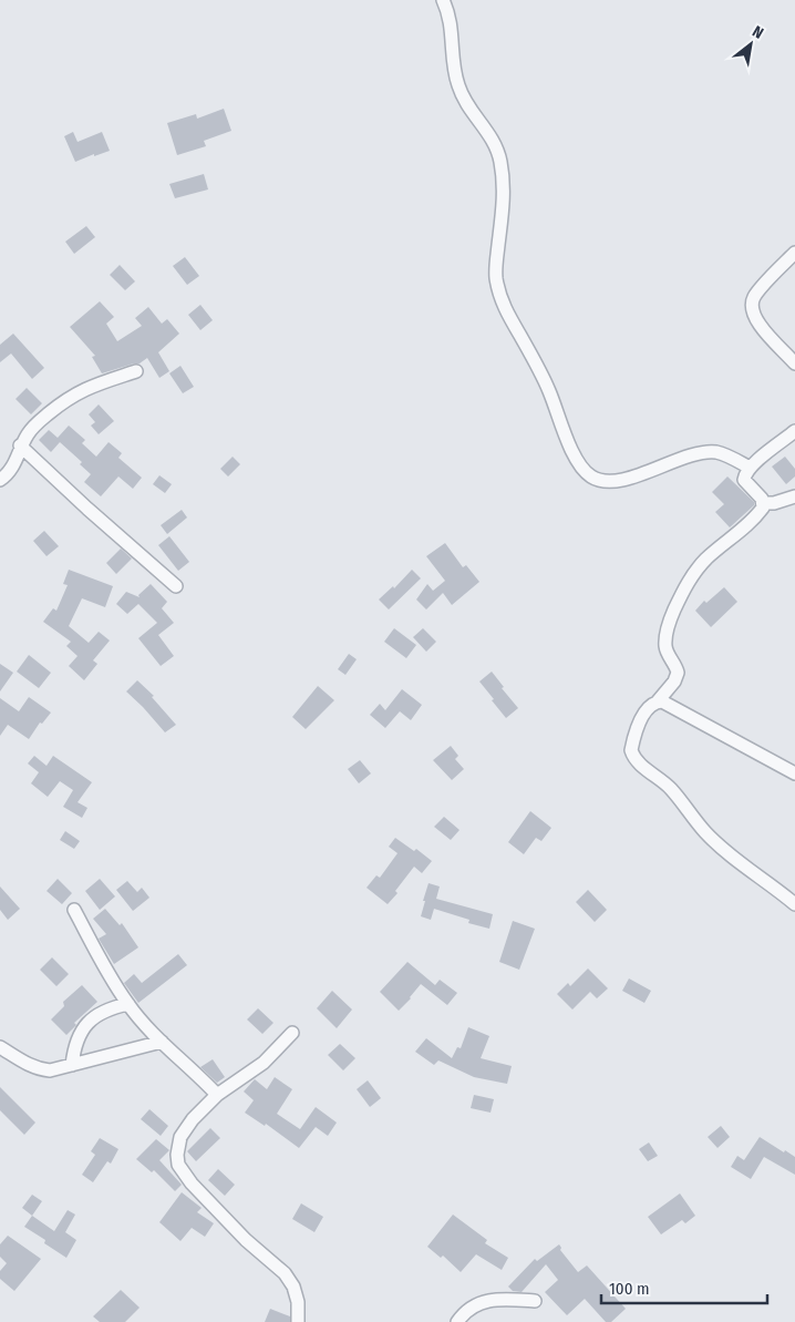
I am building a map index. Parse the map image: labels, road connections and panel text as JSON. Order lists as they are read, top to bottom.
{
  "scale_bar": "100 m",
  "north": "top right"
}
